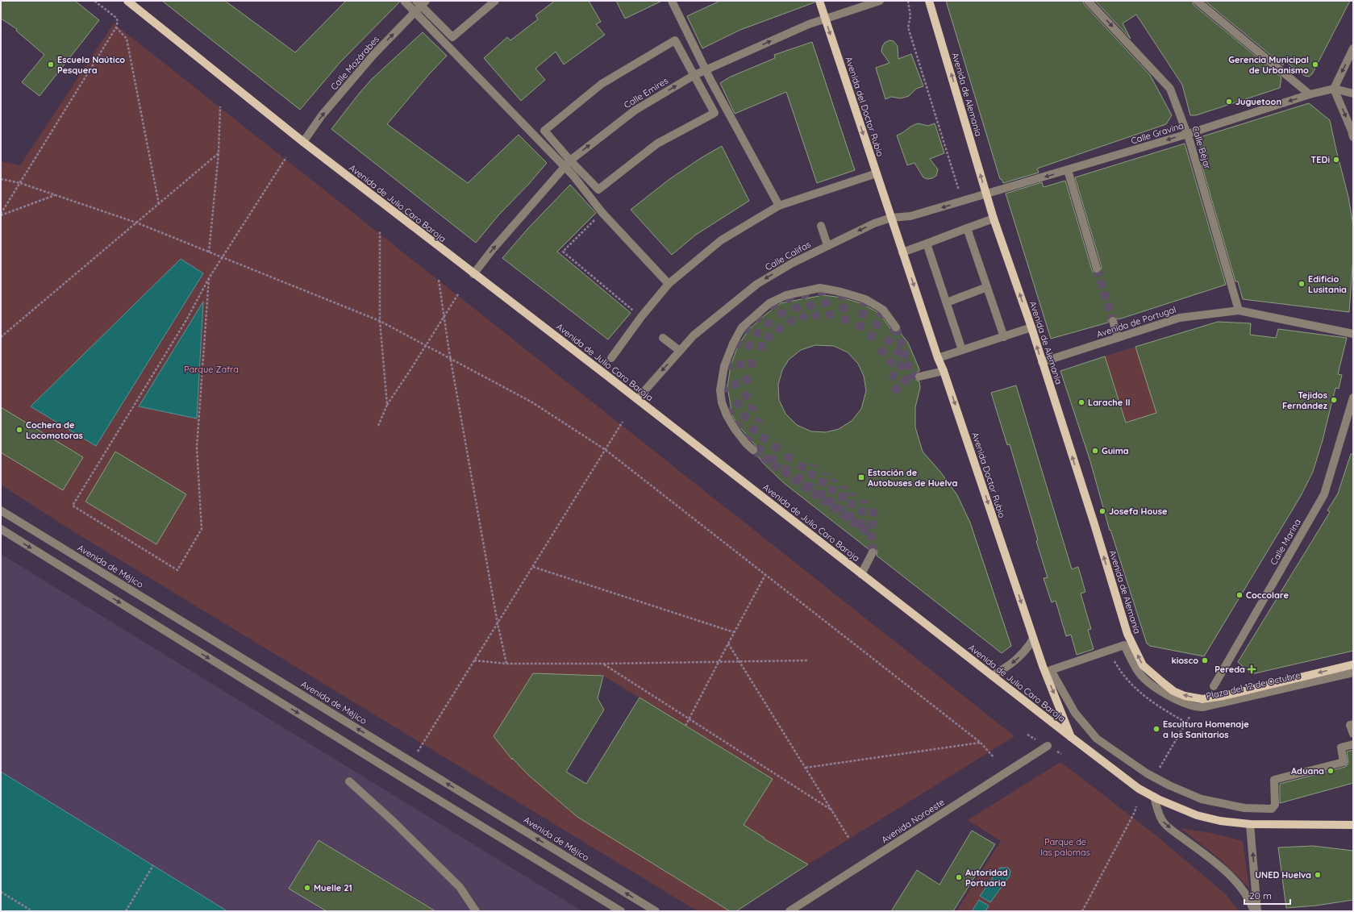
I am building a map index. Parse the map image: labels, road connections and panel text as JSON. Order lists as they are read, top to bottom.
{
  "streets": {
    "main road": [
      "Avenida de Alemania",
      "Avenida del Doctor Rubio",
      "Avenida de Julio Caro Baroja",
      "Avenida Doctor Rubio"
    ],
    "street": [
      "Calle Mozárabes",
      "Calle Emires",
      "Calle Gravina",
      "Calle Béjar",
      "Calle Califas",
      "Avenida de Portugal",
      "Calle Marina",
      "Avenida de Méjico",
      "Plaza del 12 de Octubre",
      "Avenida Noroeste"
    ]
  },
  "crossings": [
    ["Calle Mozárabes", "Avenida de Julio Caro Baroja"],
    ["Calle Emires", "Avenida del Doctor Rubio"],
    ["Calle Emires", "Avenida de Julio Caro Baroja"],
    ["Avenida de Alemania", "Calle Gravina"],
    ["Avenida de Alemania", "Calle Califas"],
    ["Avenida de Alemania", "Avenida de Portugal"],
    ["Avenida del Doctor Rubio", "Calle Califas"],
    ["Avenida del Doctor Rubio", "Avenida Doctor Rubio"],
    ["Calle Gravina", "Calle Béjar"],
    ["Calle Gravina", "Calle Califas"],
    ["Calle Béjar", "Avenida de Portugal"],
    ["Avenida de Julio Caro Baroja", "Calle Califas"],
    ["Avenida de Julio Caro Baroja", "Avenida Doctor Rubio"],
    ["Calle Califas", "Avenida Doctor Rubio"]
  ],
  "one_way": [
    "Calle Mozárabes",
    "Calle Emires",
    "Avenida de Alemania",
    "Avenida del Doctor Rubio",
    "Calle Gravina",
    "Calle Béjar",
    "Avenida Doctor Rubio"
  ],
  "parks": ["Parque Zafra", "Parque de las palomas"],
  "places": {
    "other": [
      "Escuela Naútico Pesquera",
      "Gerencia Municipal de Urbanismo",
      "Juguetoon",
      "TEDi",
      "Edificio Lusitania",
      "Tejidos Fernández",
      "Larache II",
      "Cochera de Locomotoras",
      "Guima",
      "Josefa House",
      "Coccolare",
      "kiosco",
      "Escultura Homenaje a los Sanitarios",
      "Aduana",
      "UNED Huelva",
      "Autoridad Portuaria",
      "Muelle 21"
    ],
    "transit": ["Estación de Autobuses de Huelva"],
    "health": ["Pereda"]
  },
  "scale_bar": "20 m"
}
